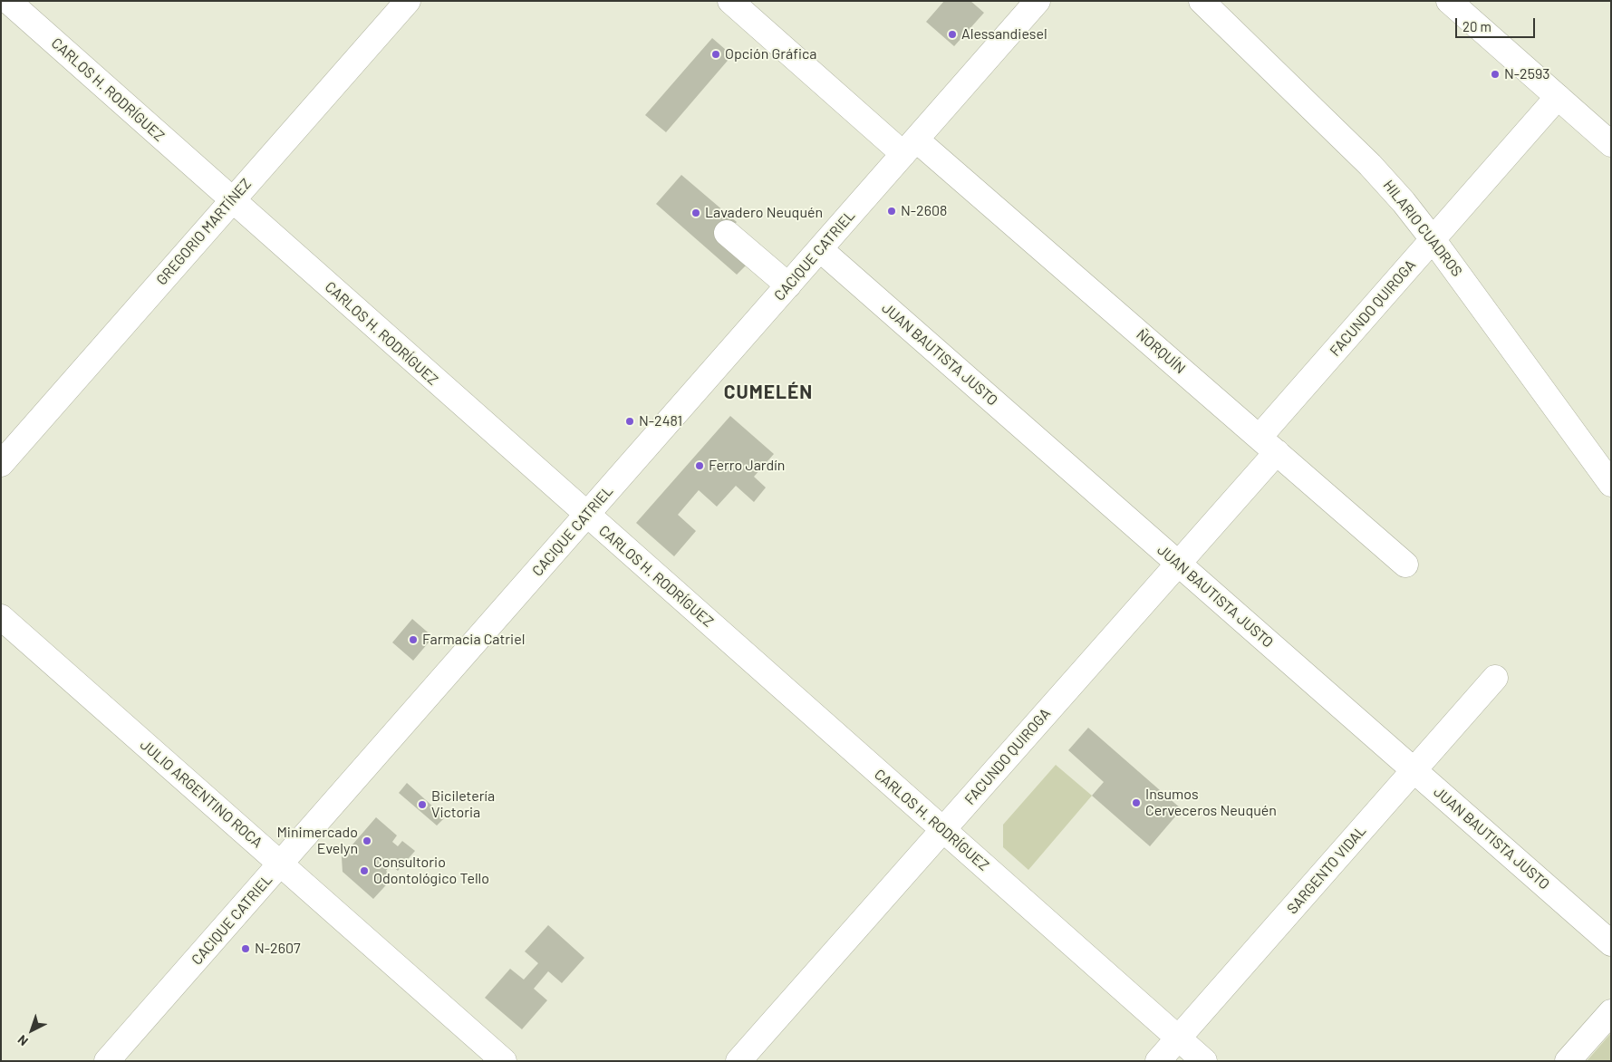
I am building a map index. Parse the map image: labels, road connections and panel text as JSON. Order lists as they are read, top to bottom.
{
  "streets": {
    "street": [
      "CARLOS H. RODRÍGUEZ",
      "HILARIO CUADROS",
      "GREGORIO MARTÍNEZ",
      "CACIQUE CATRIEL",
      "FACUNDO QUIROGA",
      "ÑORQUÍN",
      "JUAN BAUTISTA JUSTO",
      "JULIO ARGENTINO ROCA",
      "SARGENTO VIDAL"
    ]
  },
  "crossings": [
    ["CARLOS H. RODRÍGUEZ", "GREGORIO MARTÍNEZ"],
    ["CARLOS H. RODRÍGUEZ", "CACIQUE CATRIEL"],
    ["CARLOS H. RODRÍGUEZ", "FACUNDO QUIROGA"],
    ["CARLOS H. RODRÍGUEZ", "SARGENTO VIDAL"],
    ["HILARIO CUADROS", "FACUNDO QUIROGA"],
    ["CACIQUE CATRIEL", "ÑORQUÍN"],
    ["CACIQUE CATRIEL", "JUAN BAUTISTA JUSTO"],
    ["CACIQUE CATRIEL", "JULIO ARGENTINO ROCA"],
    ["FACUNDO QUIROGA", "ÑORQUÍN"],
    ["FACUNDO QUIROGA", "JUAN BAUTISTA JUSTO"],
    ["JUAN BAUTISTA JUSTO", "SARGENTO VIDAL"]
  ],
  "districts": ["CUMELÉN"],
  "places": [
    "Alessandiesel",
    "Opción Gráfica",
    "N-2593",
    "N-2608",
    "Lavadero Neuquén",
    "N-2481",
    "Ferro Jardín",
    "Farmacia Catriel",
    "Insumos Cerveceros Neuquén",
    "Biciletería Victoria",
    "Minimercado Evelyn",
    "Consultorio Odontológico Tello",
    "N-2607"
  ],
  "scale_bar": "20 m",
  "north": "bottom left"
}
